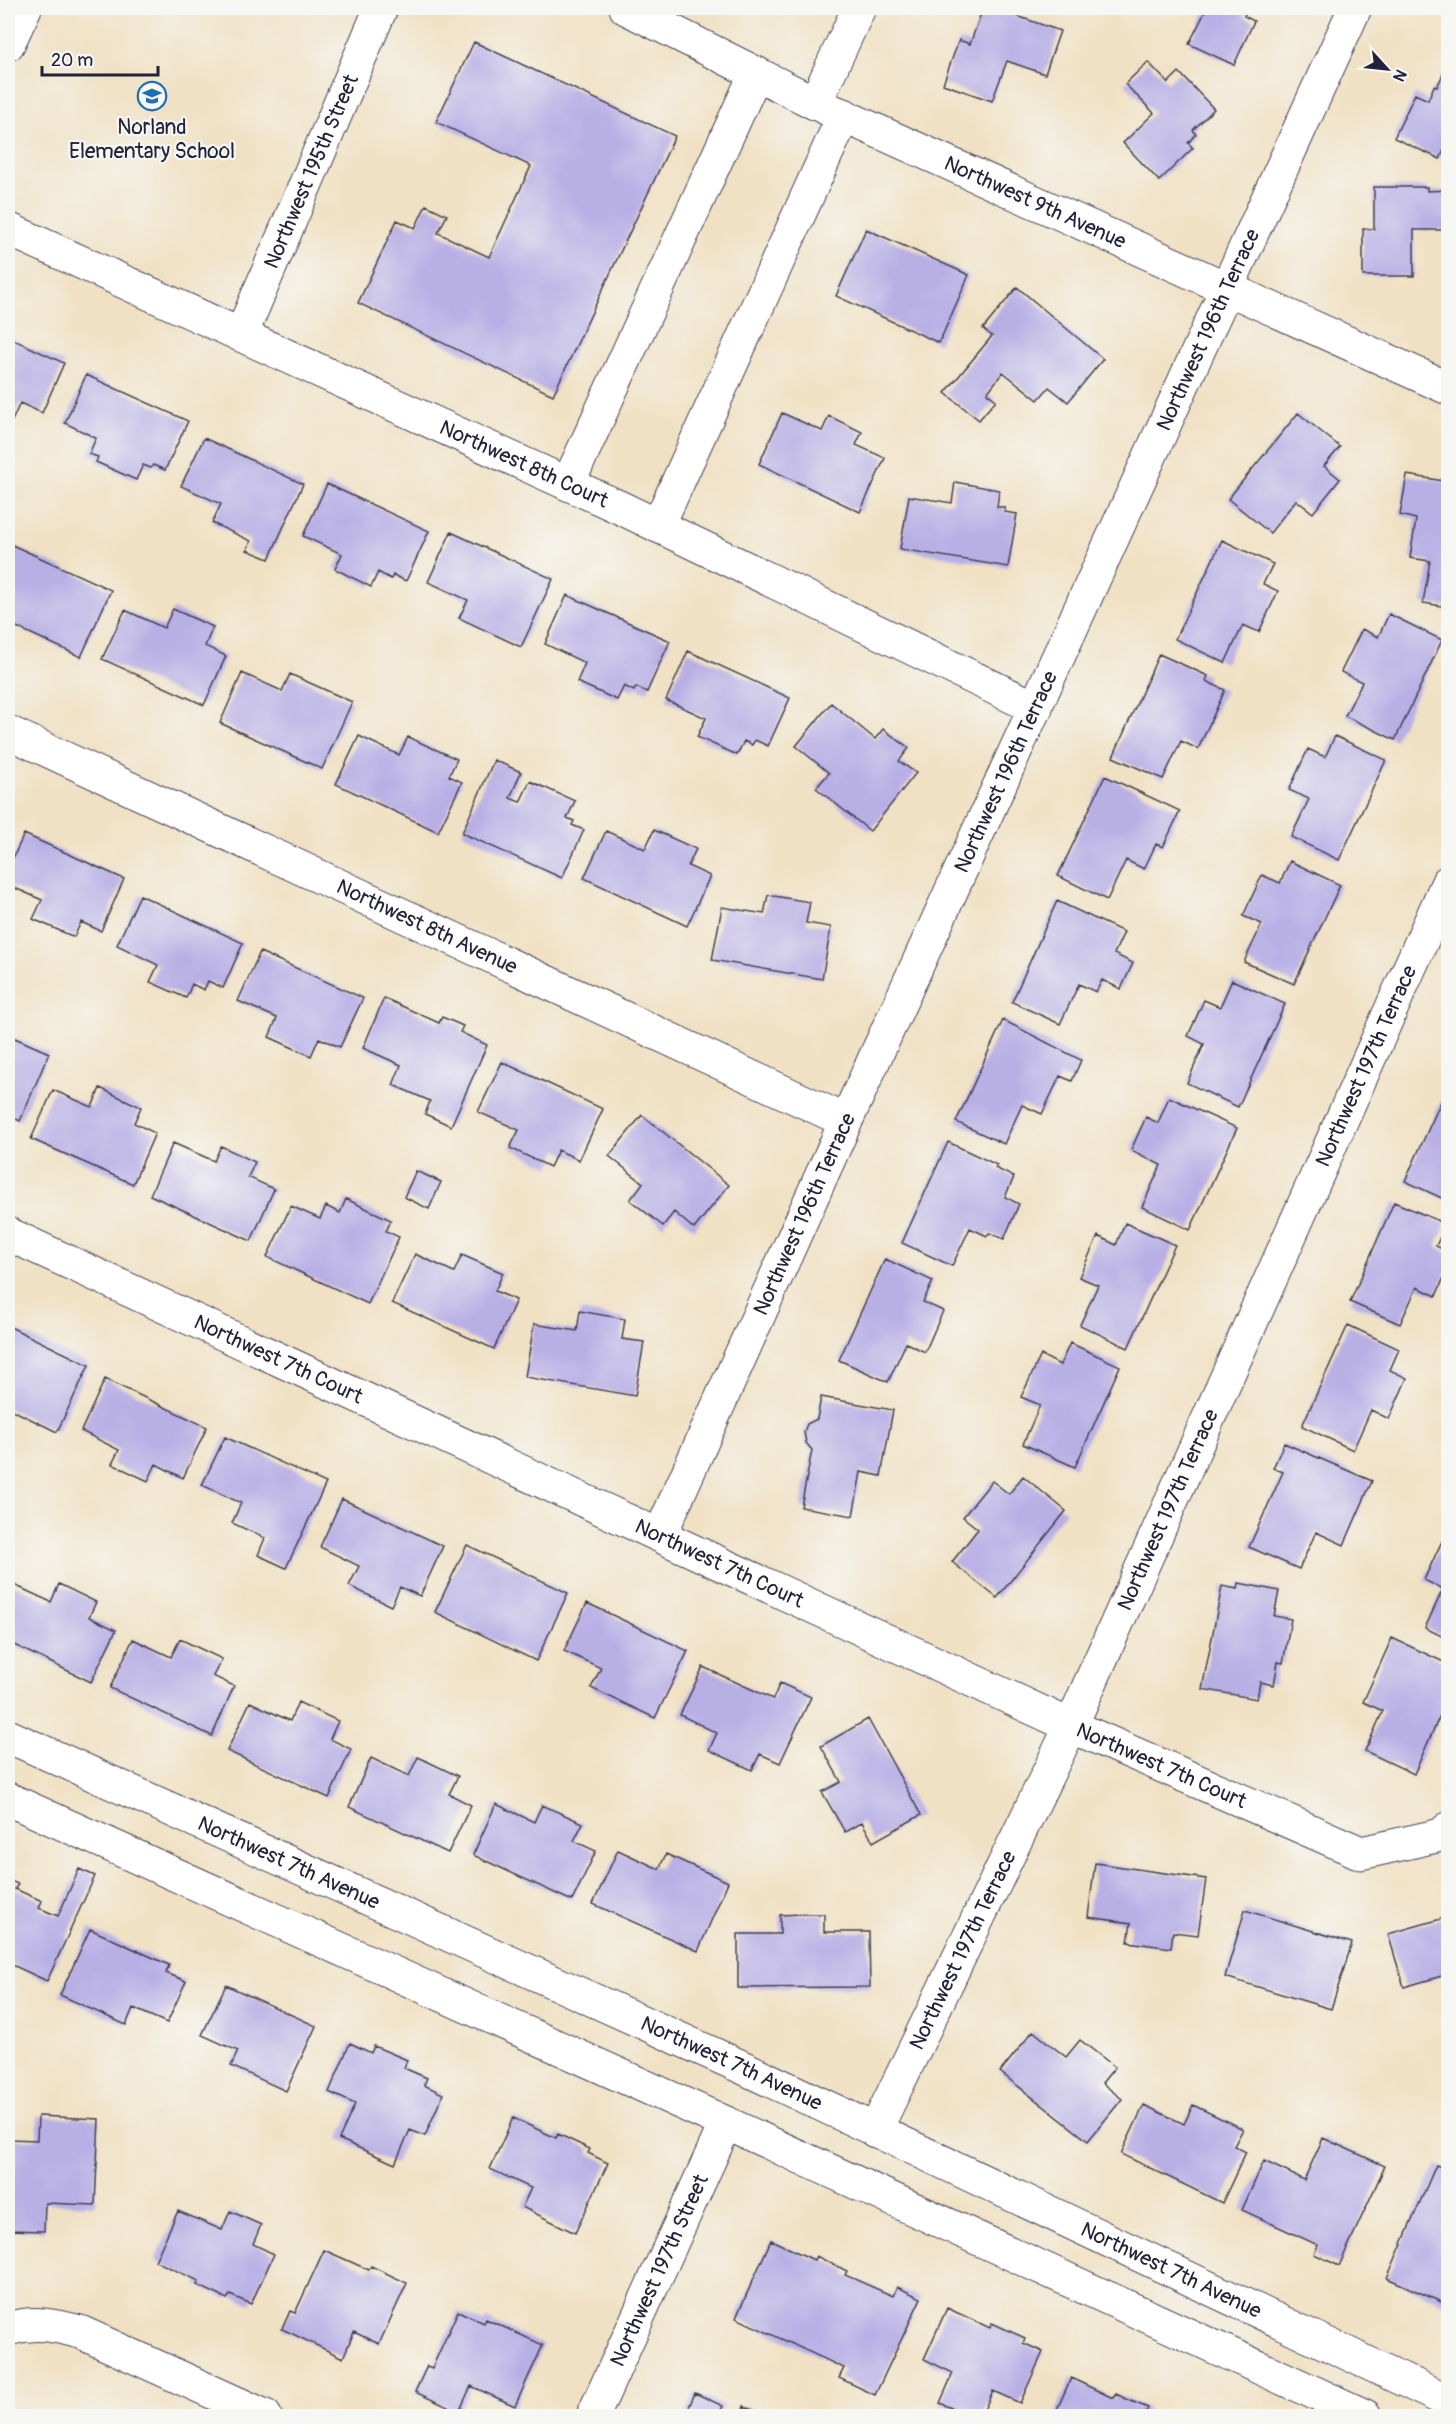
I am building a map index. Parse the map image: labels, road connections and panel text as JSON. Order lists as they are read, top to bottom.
{
  "streets": {
    "street": [
      "Northwest 195th Street",
      "Northwest 9th Avenue",
      "Northwest 196th Terrace",
      "Northwest 8th Court",
      "Northwest 8th Avenue",
      "Northwest 197th Terrace",
      "Northwest 7th Court",
      "Northwest 7th Avenue",
      "Northwest 197th Street"
    ]
  },
  "crossings": [
    ["Northwest 195th Street", "Northwest 8th Court"],
    ["Northwest 9th Avenue", "Northwest 196th Terrace"],
    ["Northwest 196th Terrace", "Northwest 8th Court"],
    ["Northwest 196th Terrace", "Northwest 8th Avenue"],
    ["Northwest 196th Terrace", "Northwest 7th Court"],
    ["Northwest 197th Terrace", "Northwest 7th Court"],
    ["Northwest 197th Terrace", "Northwest 7th Avenue"]
  ],
  "places": {
    "school or university": ["Norland Elementary School"]
  },
  "scale_bar": "20 m",
  "north": "bottom right"
}
